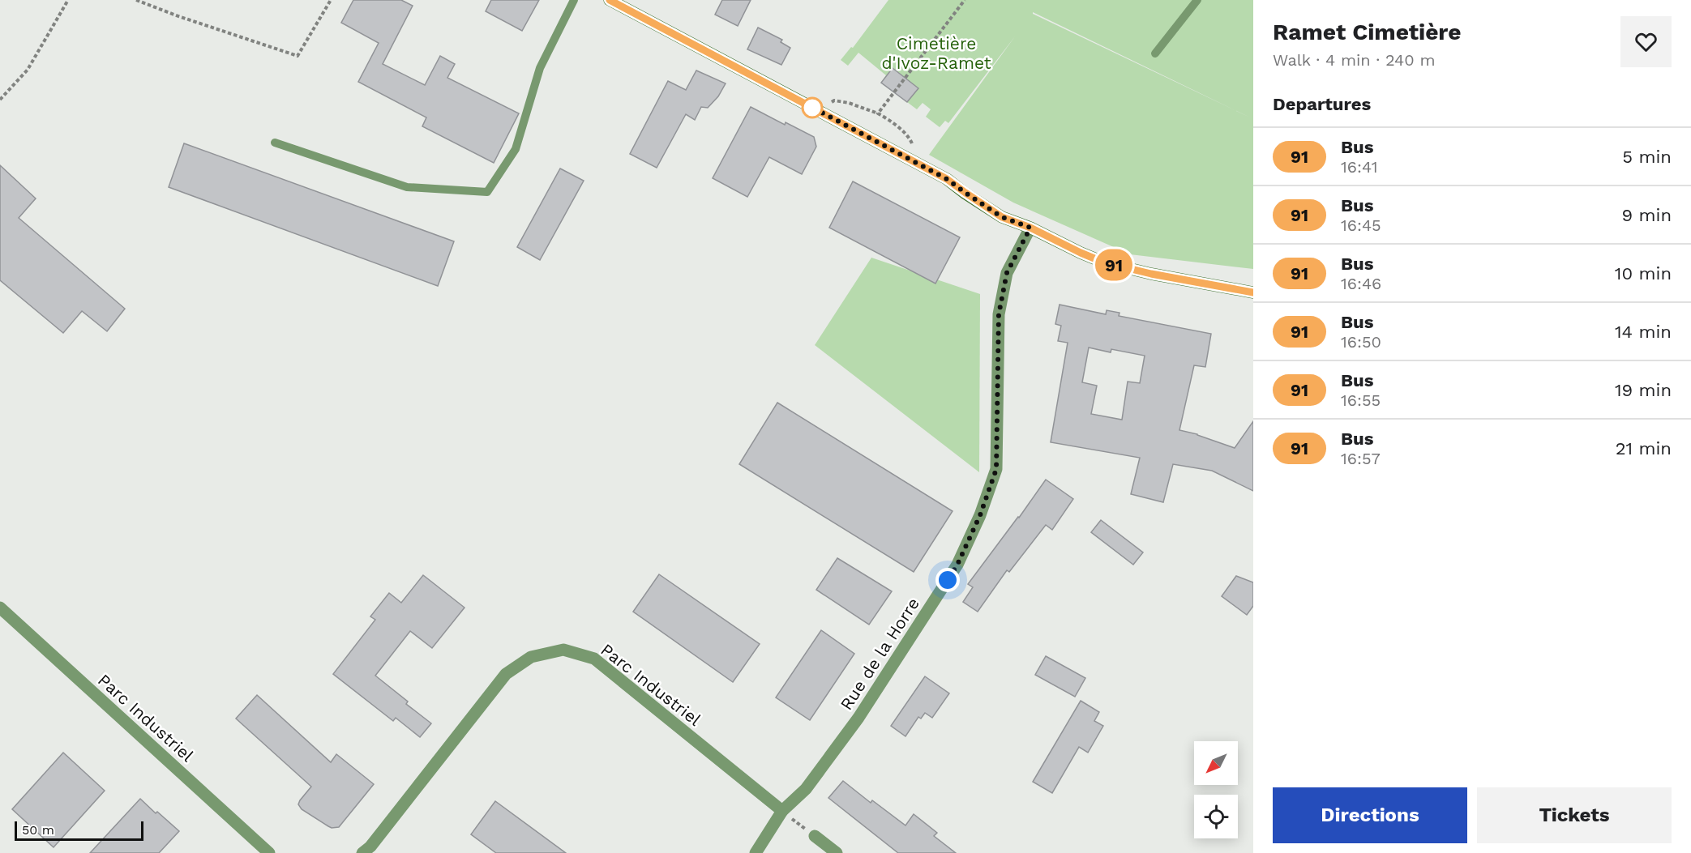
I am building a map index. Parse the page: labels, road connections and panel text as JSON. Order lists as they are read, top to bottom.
{
  "streets": {
    "street": ["Rue de la Horre", "Parc Industriel"]
  },
  "crossings": [
    ["Rue de la Horre", "Parc Industriel"]
  ],
  "parks": ["Cimetière d'Ivoz-Ramet"],
  "lines": ["bus line 91"],
  "scale_bar": "50 m",
  "north": "bottom left",
  "page": {
    "on_map": "91",
    "heading": [
      ["Ramet Cimetière", "Walk · 4 min · 240 m"],
      "Departures"
    ],
    "list": [
      {
        "mark": "91",
        "name": "Bus",
        "note": "16:41",
        "value": "5 min"
      },
      {
        "mark": "91",
        "name": "Bus",
        "note": "16:45",
        "value": "9 min"
      },
      {
        "mark": "91",
        "name": "Bus",
        "note": "16:46",
        "value": "10 min"
      },
      {
        "mark": "91",
        "name": "Bus",
        "note": "16:50",
        "value": "14 min"
      },
      {
        "mark": "91",
        "name": "Bus",
        "note": "16:55",
        "value": "19 min"
      },
      {
        "mark": "91",
        "name": "Bus",
        "note": "16:57",
        "value": "21 min"
      }
    ],
    "buttons": ["Directions", "Tickets"],
    "scale": "50 m"
  }
}
